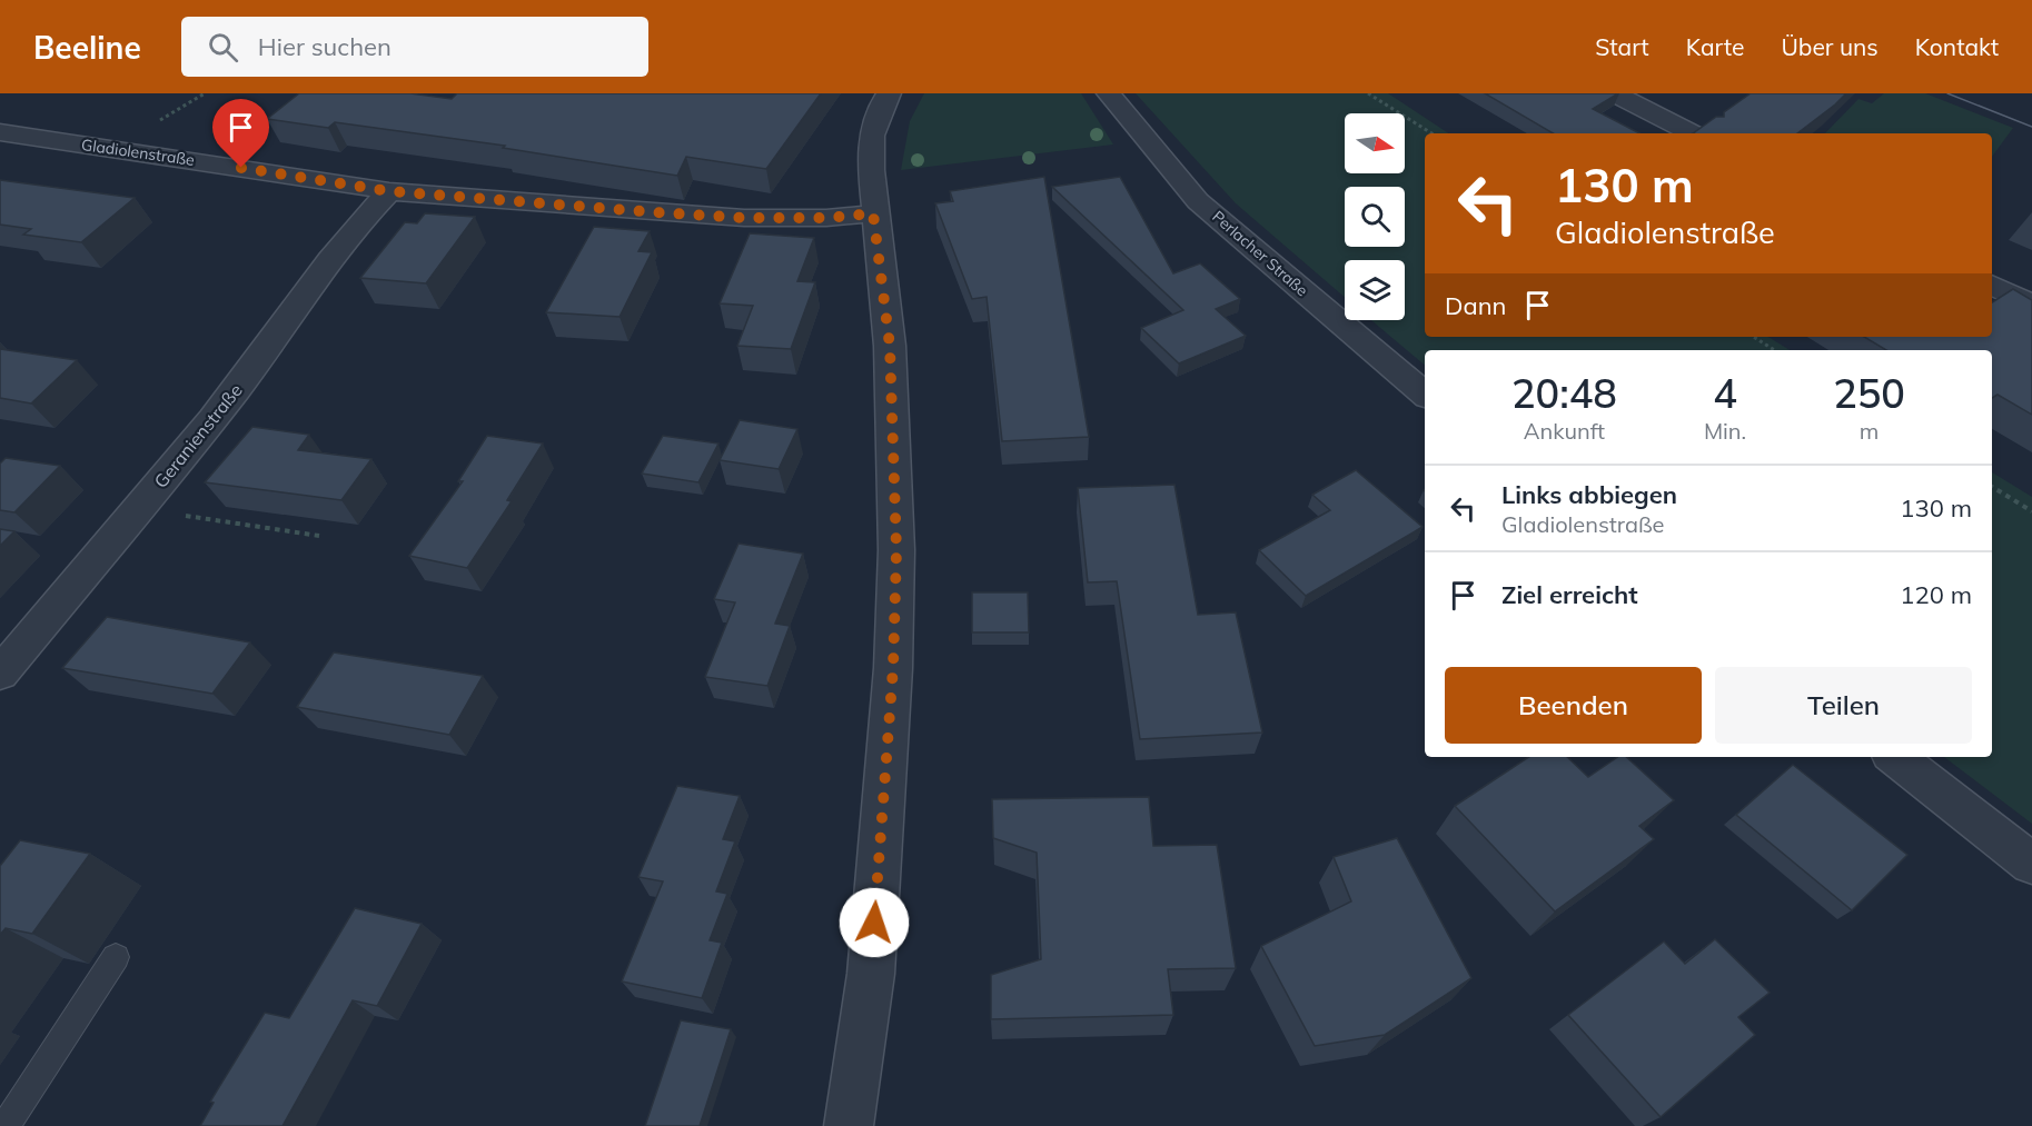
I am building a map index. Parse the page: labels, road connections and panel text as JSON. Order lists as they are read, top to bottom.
{
  "streets": {
    "street": ["Gladiolenstraße", "Perlacher Straße", "Geranienstraße"]
  },
  "crossings": [
    ["Gladiolenstraße", "Geranienstraße"]
  ],
  "north": "right",
  "page": {
    "header": "Beeline",
    "search": "Hier suchen",
    "nav": [
      "Start",
      "Karte",
      "Über uns",
      "Kontakt"
    ],
    "turn": ["130 m", "Gladiolenstraße"],
    "then": "Dann",
    "eta": [
      "20:48",
      "Ankunft",
      "4",
      "Min.",
      "250",
      "m"
    ],
    "list": [
      {
        "name": "Links abbiegen",
        "note": "Gladiolenstraße",
        "value": "130 m"
      },
      {
        "name": "Ziel erreicht",
        "value": "120 m"
      }
    ],
    "buttons": ["Beenden", "Teilen"]
  }
}
